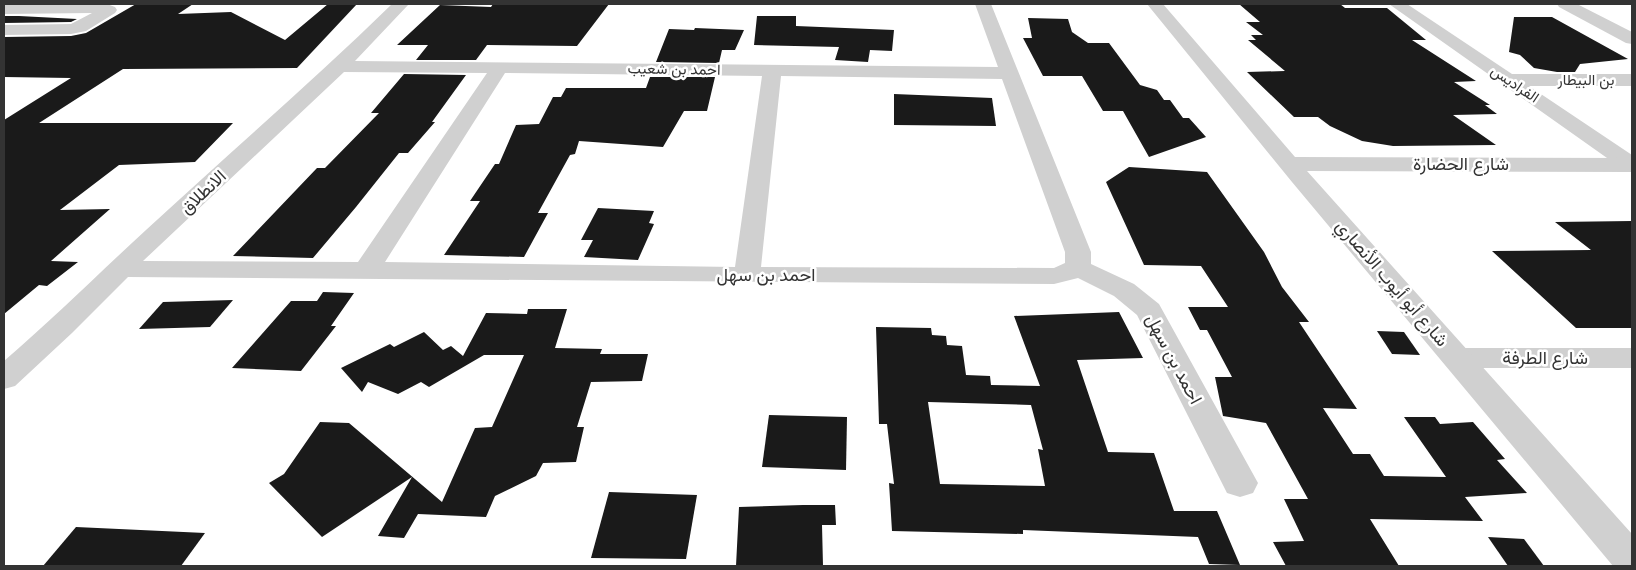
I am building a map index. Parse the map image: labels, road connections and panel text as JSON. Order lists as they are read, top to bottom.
{
  "streets": {
    "street": [
      "احمد بن شعيب",
      "بن البيطار",
      "الفراديس",
      "شارع الحضارة",
      "الانطلاق",
      "احمد بن سهل",
      "شارع أبو أيوب الأنصاري",
      "شارع الطرفة"
    ]
  },
  "crossings": [
    ["احمد بن شعيب", "الانطلاق"],
    ["بن البيطار", "الفراديس"],
    ["الفراديس", "شارع الحضارة"],
    ["شارع الحضارة", "شارع أبو أيوب الأنصاري"],
    ["الانطلاق", "احمد بن سهل"],
    ["شارع أبو أيوب الأنصاري", "شارع الطرفة"]
  ]
}
